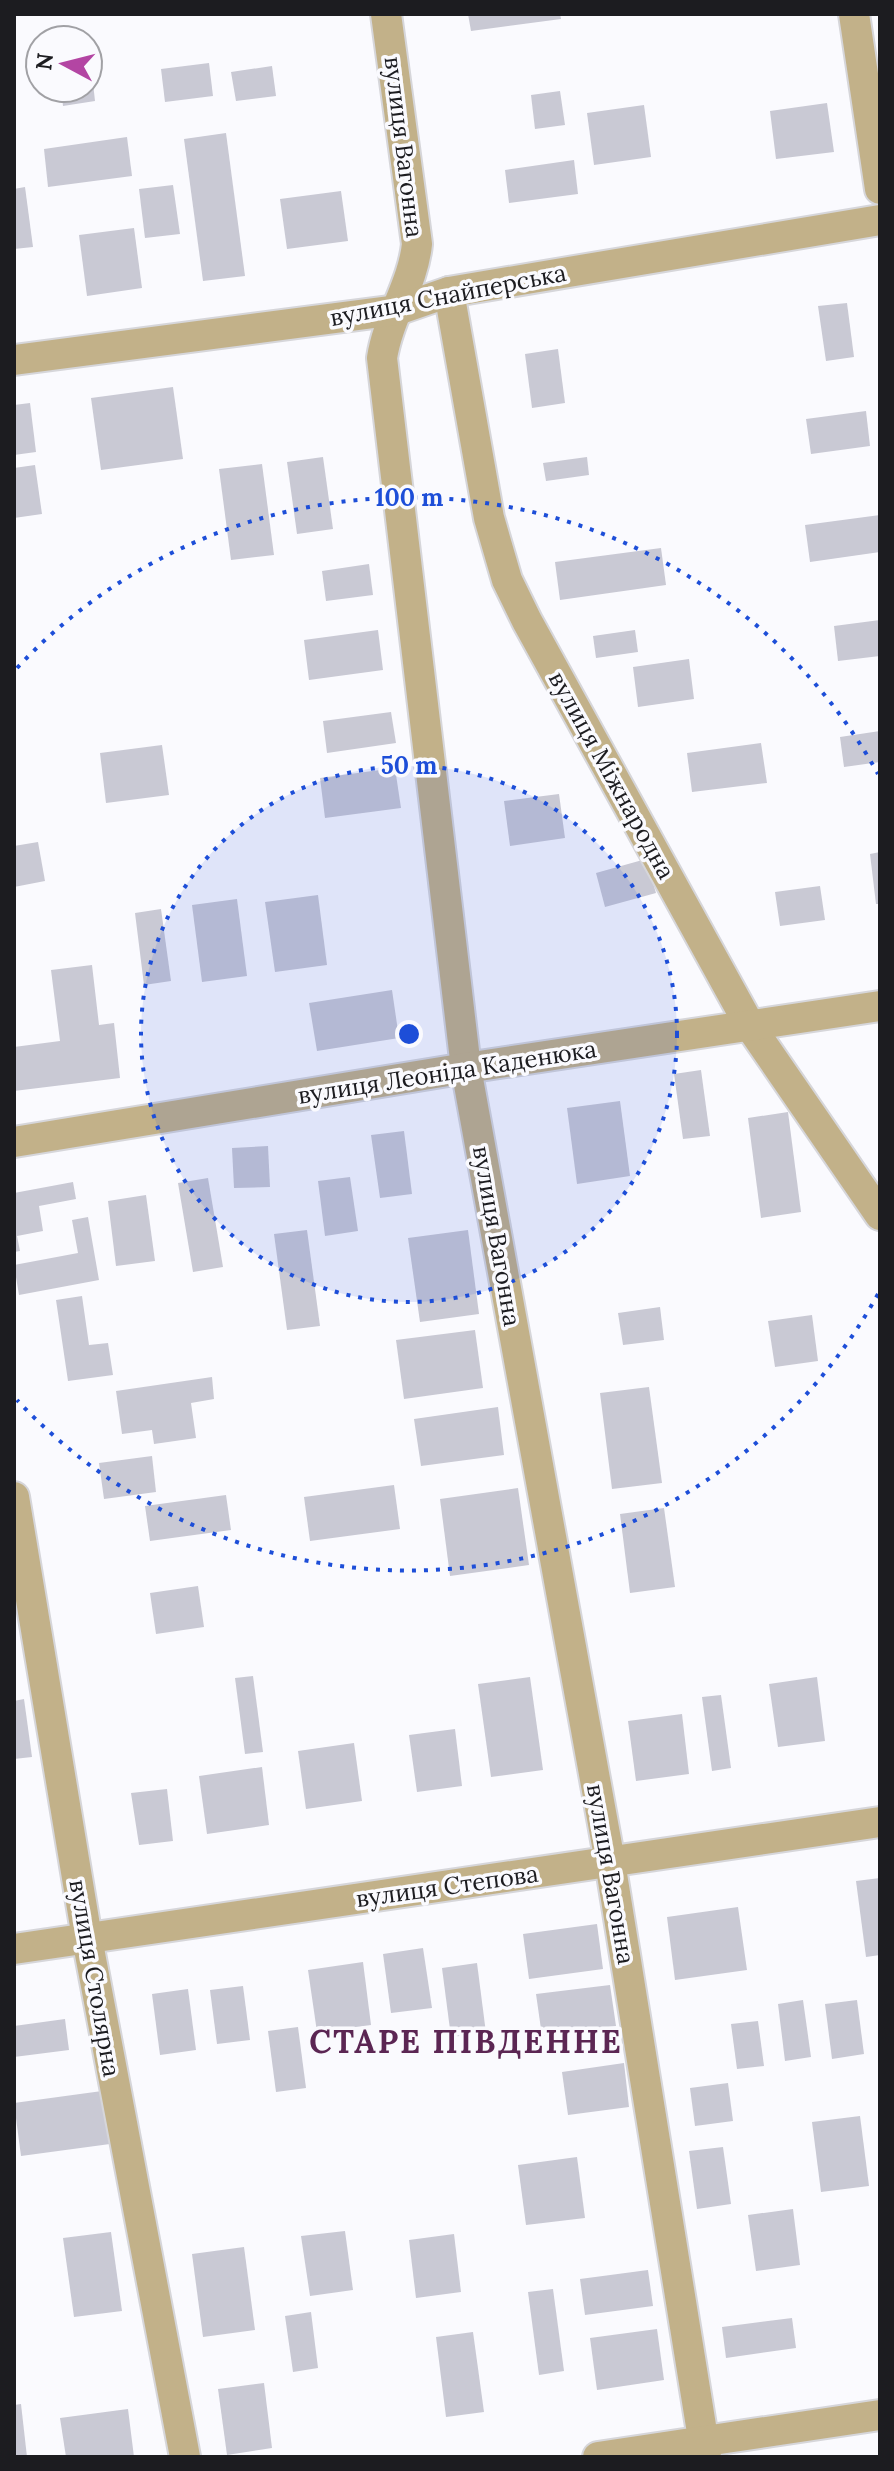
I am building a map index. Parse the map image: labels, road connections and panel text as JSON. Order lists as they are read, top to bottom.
{
  "streets": {
    "street": [
      "вулиця Вагонна",
      "вулиця Снайперська",
      "вулиця Міжнародна",
      "вулиця Леоніда Каденюка",
      "вулиця Степова",
      "вулиця Столярна"
    ]
  },
  "crossings": [
    ["вулиця Вагонна", "вулиця Снайперська"],
    ["вулиця Вагонна", "вулиця Леоніда Каденюка"],
    ["вулиця Вагонна", "вулиця Степова"],
    ["вулиця Снайперська", "вулиця Міжнародна"],
    ["вулиця Міжнародна", "вулиця Леоніда Каденюка"],
    ["вулиця Степова", "вулиця Столярна"]
  ],
  "districts": ["СТАРЕ ПІВДЕННЕ"],
  "north": "left",
  "rings": ["100 m", "50 m"]
}
